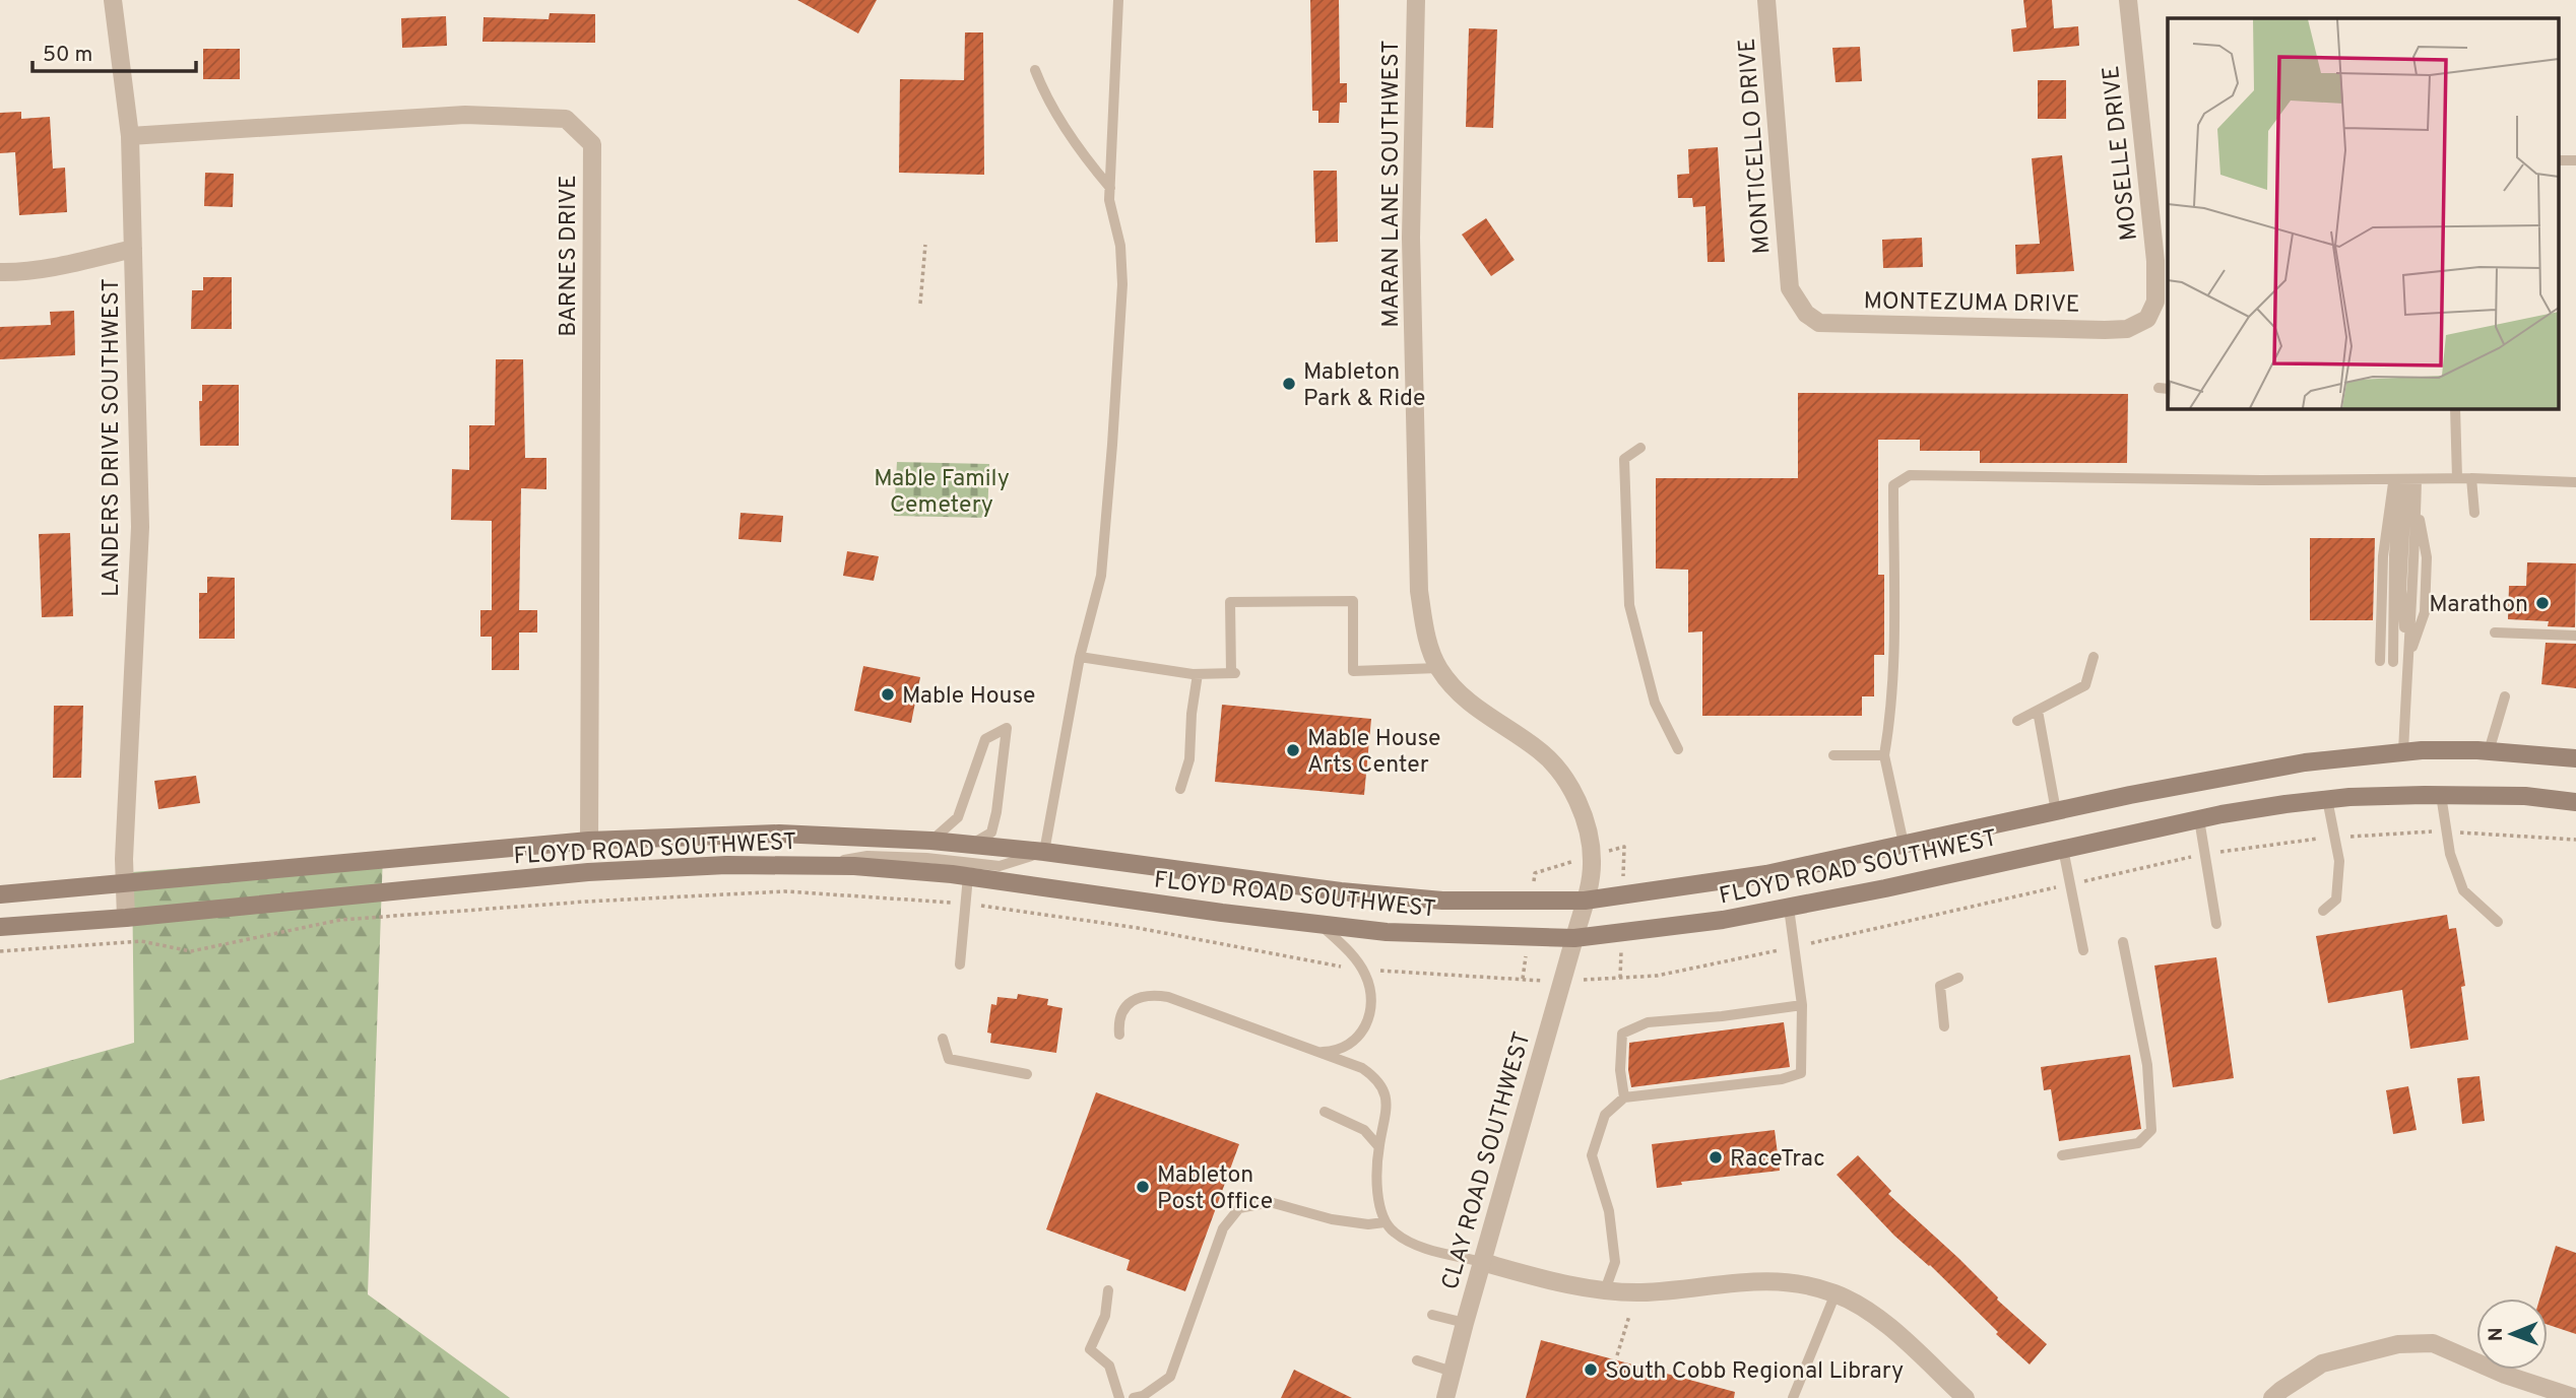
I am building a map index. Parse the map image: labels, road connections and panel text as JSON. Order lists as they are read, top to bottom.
{
  "streets": {
    "main road": ["FLOYD ROAD SOUTHWEST"],
    "street": [
      "MONTICELLO DRIVE",
      "MOSELLE DRIVE",
      "MARAN LANE SOUTHWEST",
      "BARNES DRIVE",
      "MONTEZUMA DRIVE",
      "LANDERS DRIVE SOUTHWEST",
      "CLAY ROAD SOUTHWEST"
    ]
  },
  "crossings": [
    ["MONTICELLO DRIVE", "MONTEZUMA DRIVE"],
    ["MOSELLE DRIVE", "MONTEZUMA DRIVE"],
    ["MARAN LANE SOUTHWEST", "FLOYD ROAD SOUTHWEST"],
    ["MARAN LANE SOUTHWEST", "CLAY ROAD SOUTHWEST"],
    ["BARNES DRIVE", "LANDERS DRIVE SOUTHWEST"],
    ["BARNES DRIVE", "FLOYD ROAD SOUTHWEST"],
    ["LANDERS DRIVE SOUTHWEST", "FLOYD ROAD SOUTHWEST"],
    ["FLOYD ROAD SOUTHWEST", "CLAY ROAD SOUTHWEST"]
  ],
  "parks": ["Mable Family Cemetery"],
  "places": [
    "Mableton Park & Ride",
    "Marathon",
    "Mable House",
    "Mable House Arts Center",
    "RaceTrac",
    "Mableton Post Office",
    "South Cobb Regional Library"
  ],
  "scale_bar": "50 m",
  "north": "left"
}
